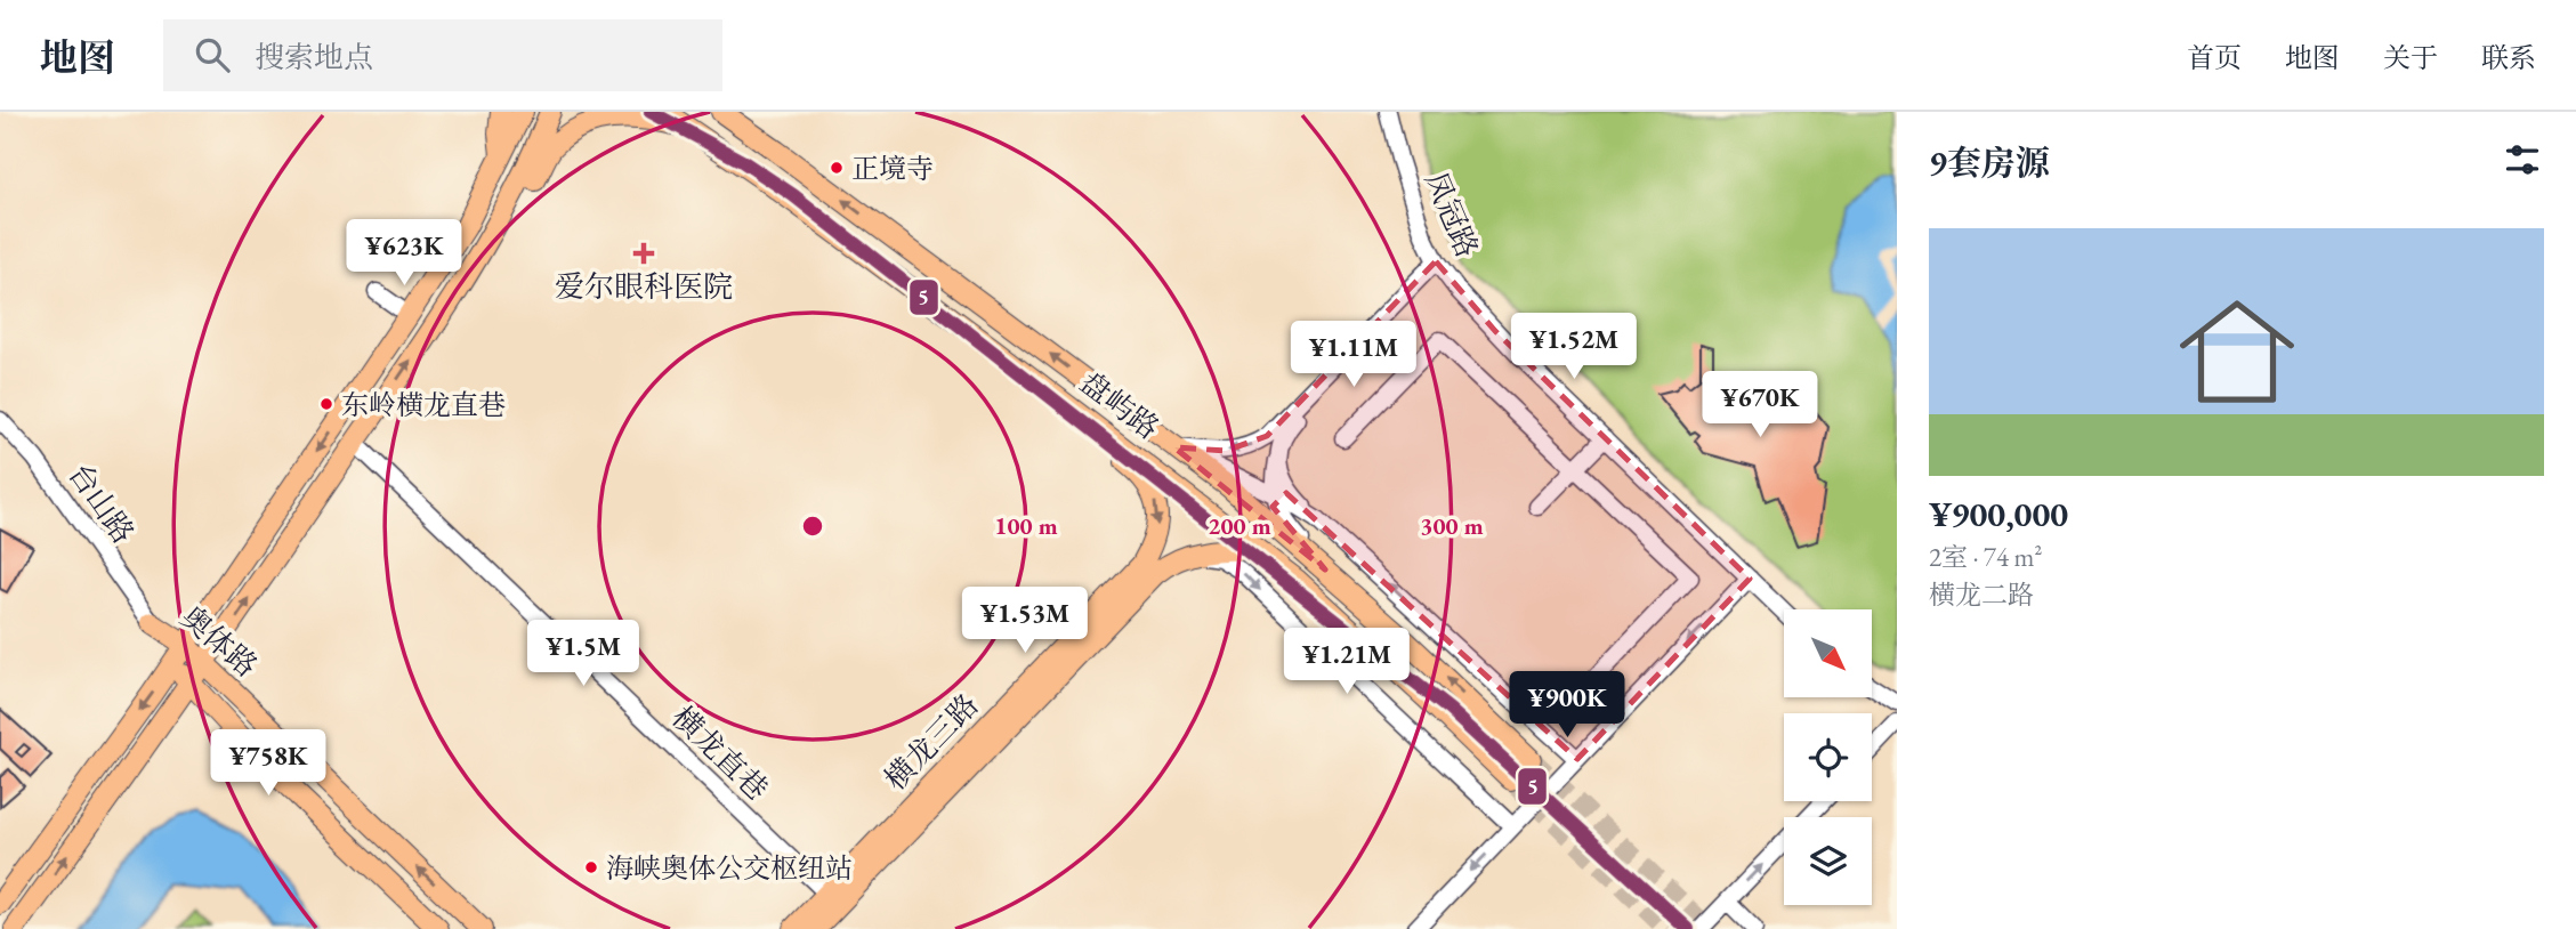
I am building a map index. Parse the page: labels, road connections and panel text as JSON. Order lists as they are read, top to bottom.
{
  "streets": {
    "main road": ["盘屿路", "奥体路", "横龙三路"],
    "street": ["凤冠路", "台山路", "横龙直巷"]
  },
  "crossings": [
    ["盘屿路", "横龙三路"],
    ["台山路", "奥体路"],
    ["横龙三路", "横龙直巷"]
  ],
  "places": {
    "other": ["正境寺", "东岭横龙直巷", "海峡奥体公交枢纽站"],
    "health": ["爱尔眼科医院"]
  },
  "lines": ["transit line 5"],
  "north": "bottom right",
  "page": {
    "header": "地图",
    "search": "搜索地点",
    "nav": [
      "首页",
      "地图",
      "关于",
      "联系"
    ],
    "heading": "9套房源",
    "list": [
      {
        "name": "¥900,000",
        "note": "2室 · 74 m² · 横龙二路"
      }
    ],
    "price": [
      "¥623K",
      "¥1.52M",
      "¥1.11M",
      "¥670K",
      "¥1.53M",
      "¥1.5M",
      "¥1.21M",
      "¥900K",
      "¥758K"
    ]
  },
  "rings": ["100 m", "200 m", "300 m"]
}
